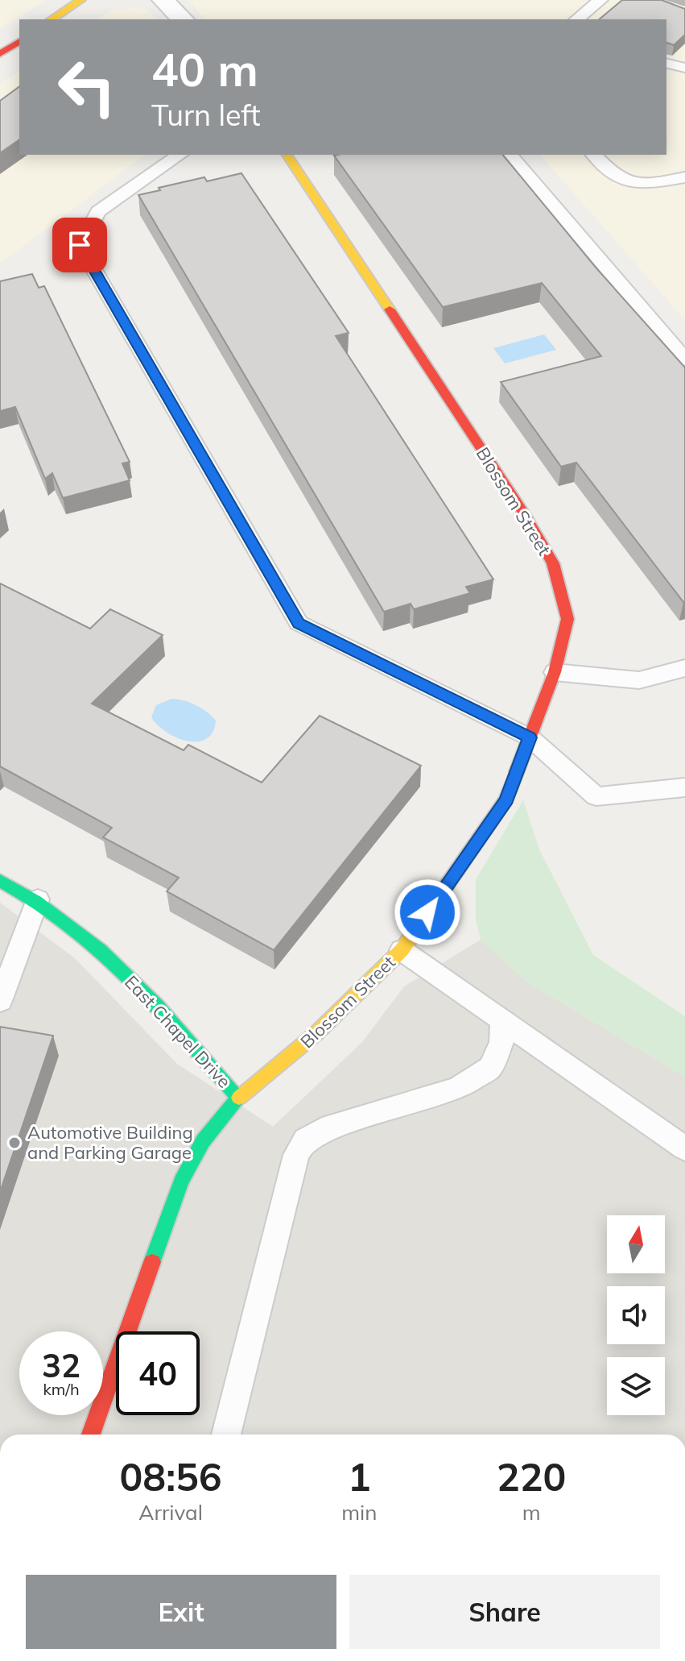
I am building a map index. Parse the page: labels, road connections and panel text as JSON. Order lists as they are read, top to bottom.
{
  "streets": {
    "street": ["Blossom Street", "East Chapel Drive"]
  },
  "crossings": [
    ["Blossom Street", "East Chapel Drive"]
  ],
  "places": ["Automotive Building and Parking Garage"],
  "north": "top",
  "page": {
    "turn": ["40 m", "Turn left"],
    "speed": "32 km/h",
    "limit": "40",
    "eta": [
      "08:56",
      "Arrival",
      "1",
      "min",
      "220",
      "m"
    ],
    "buttons": ["Exit", "Share"]
  }
}
